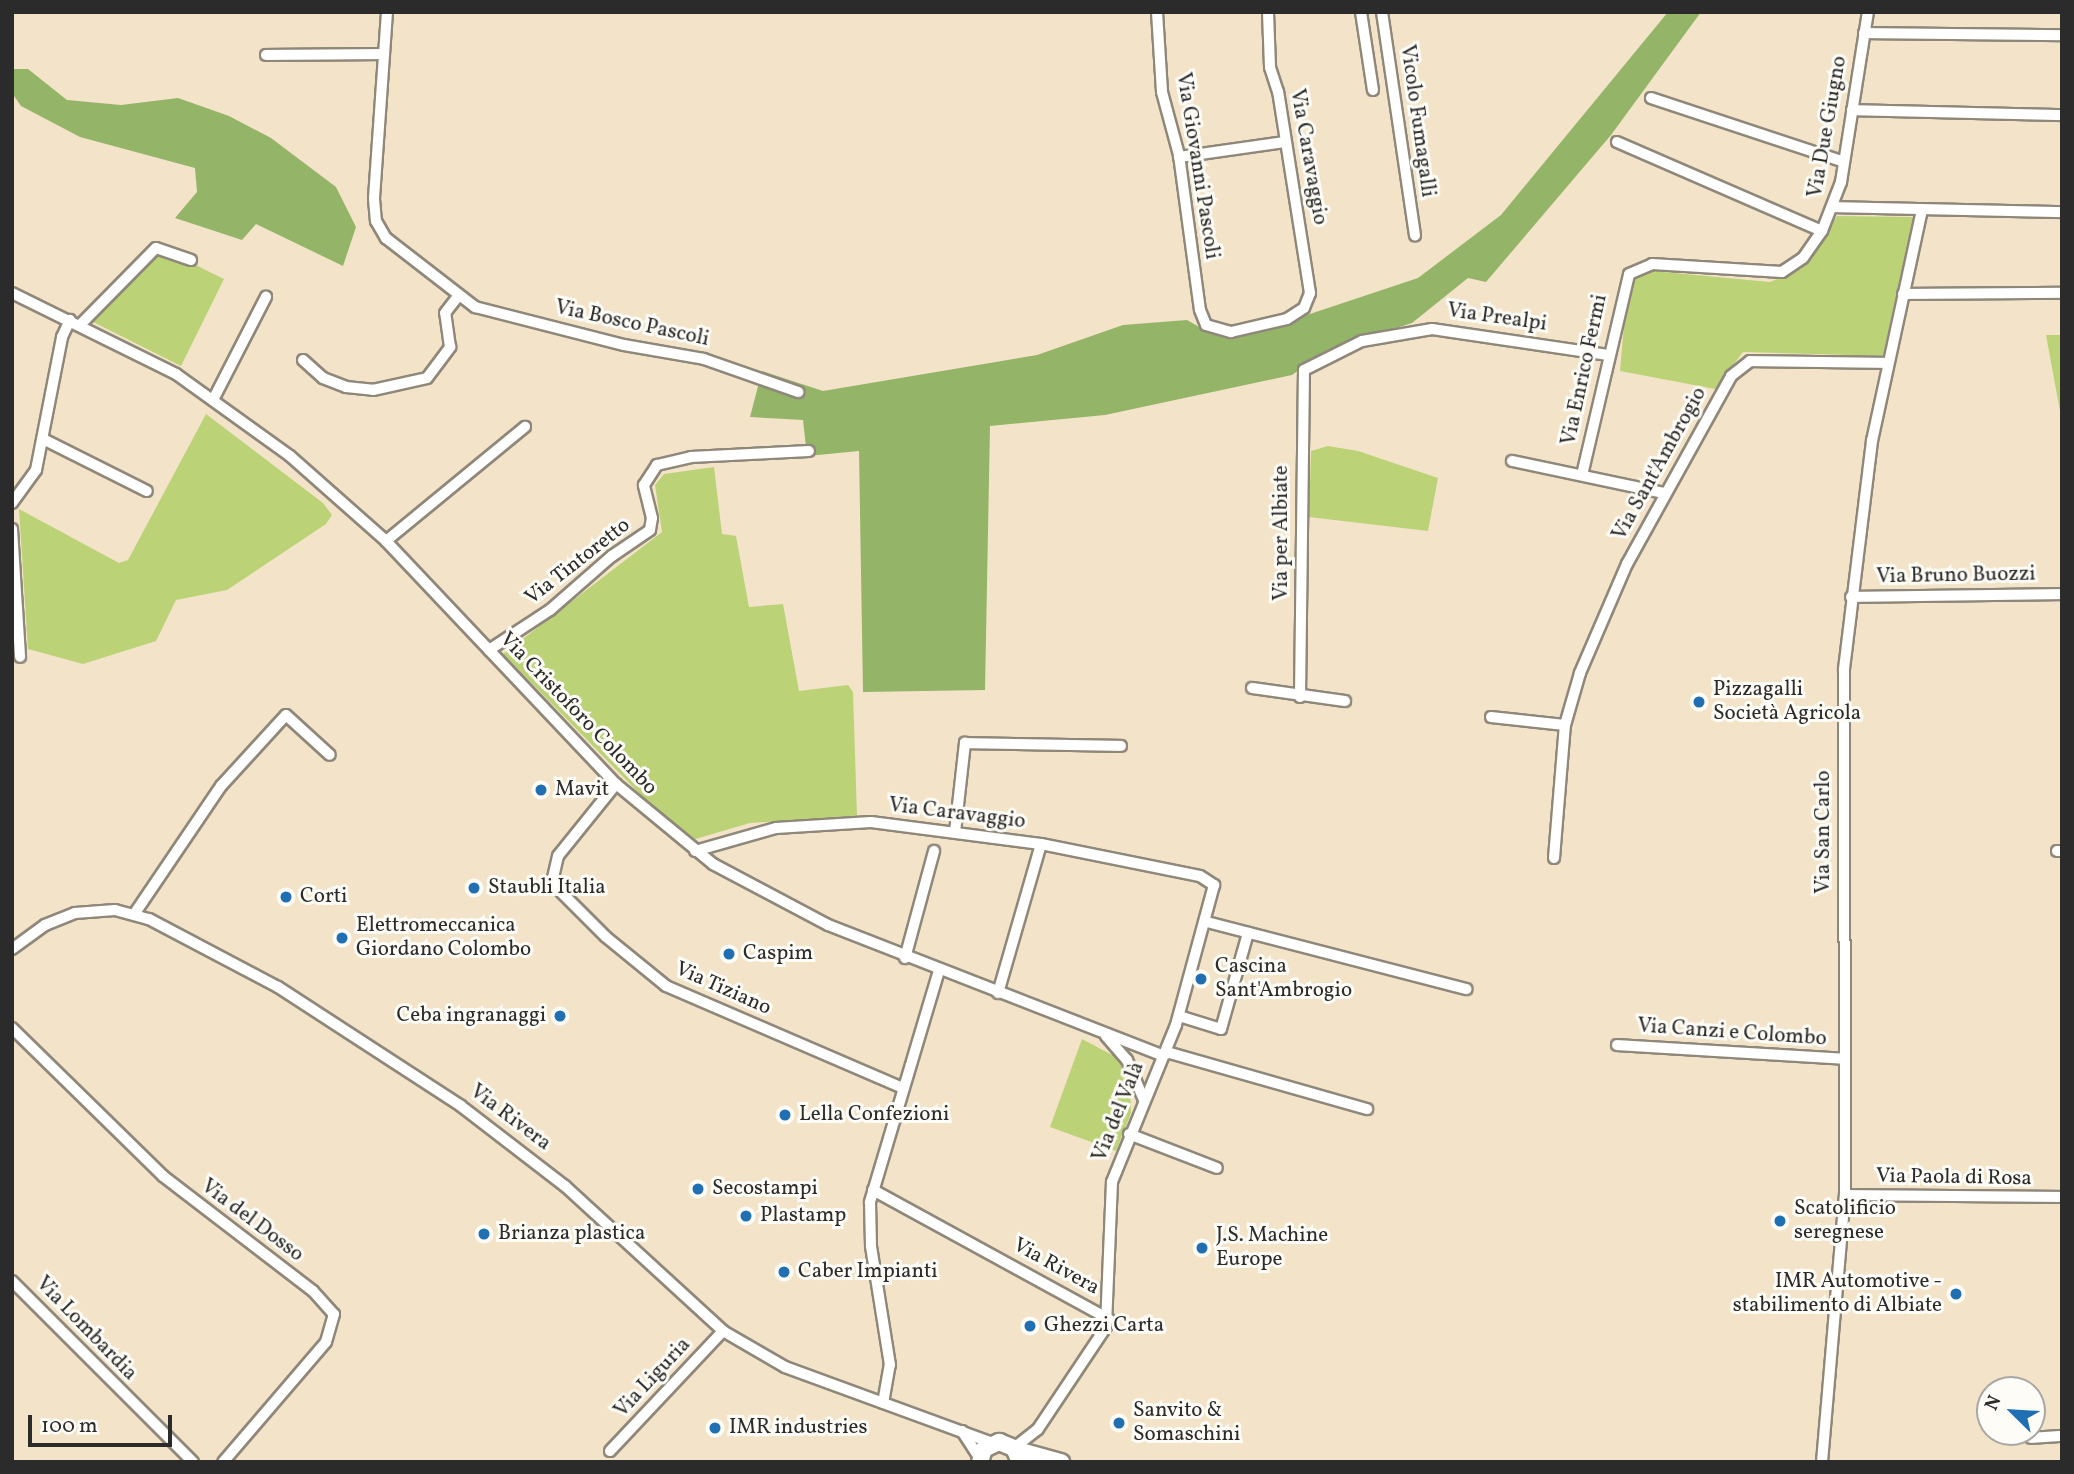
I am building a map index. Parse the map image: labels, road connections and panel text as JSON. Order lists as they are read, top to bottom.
{
  "streets": {
    "street": [
      "Vicolo Fumagalli",
      "Via Due Giugno",
      "Via Caravaggio",
      "Via Giovanni Pascoli",
      "Via Prealpi",
      "Via Bosco Pascoli",
      "Via Enrico Fermi",
      "Via Sant'Ambrogio",
      "Via per Albiate",
      "Via Tintoretto",
      "Via Bruno Buozzi",
      "Via Cristoforo Colombo",
      "Via San Carlo",
      "Via Tiziano",
      "Via Canzi e Colombo",
      "Via del Valà",
      "Via Rivera",
      "Via Paola di Rosa",
      "Via del Dosso",
      "Via Lombardia",
      "Via Liguria"
    ]
  },
  "crossings": [
    ["Via Due Giugno", "Via Enrico Fermi"],
    ["Via Caravaggio", "Via Giovanni Pascoli"],
    ["Via Caravaggio", "Via Cristoforo Colombo"],
    ["Via Caravaggio", "Via del Valà"],
    ["Via Prealpi", "Via Enrico Fermi"],
    ["Via Prealpi", "Via per Albiate"],
    ["Via Sant'Ambrogio", "Via San Carlo"],
    ["Via Tintoretto", "Via Cristoforo Colombo"],
    ["Via Bruno Buozzi", "Via San Carlo"],
    ["Via Cristoforo Colombo", "Via Tiziano"],
    ["Via Cristoforo Colombo", "Via del Valà"],
    ["Via San Carlo", "Via Canzi e Colombo"],
    ["Via San Carlo", "Via Paola di Rosa"],
    ["Via del Valà", "Via Rivera"],
    ["Via Rivera", "Via Liguria"]
  ],
  "places": [
    "Pizzagalli Società Agricola",
    "Mavit",
    "Staubli Italia",
    "Corti",
    "Elettromeccanica Giordano Colombo",
    "Caspim",
    "Cascina Sant'Ambrogio",
    "Ceba ingranaggi",
    "Lella Confezioni",
    "Secostampi",
    "Plastamp",
    "Scatolificio seregnese",
    "Brianza plastica",
    "J.S. Machine Europe",
    "Caber Impianti",
    "IMR Automotive - stabilimento di Albiate",
    "Ghezzi Carta",
    "Sanvito & Somaschini",
    "IMR industries"
  ],
  "scale_bar": "100 m",
  "north": "top left"
}
